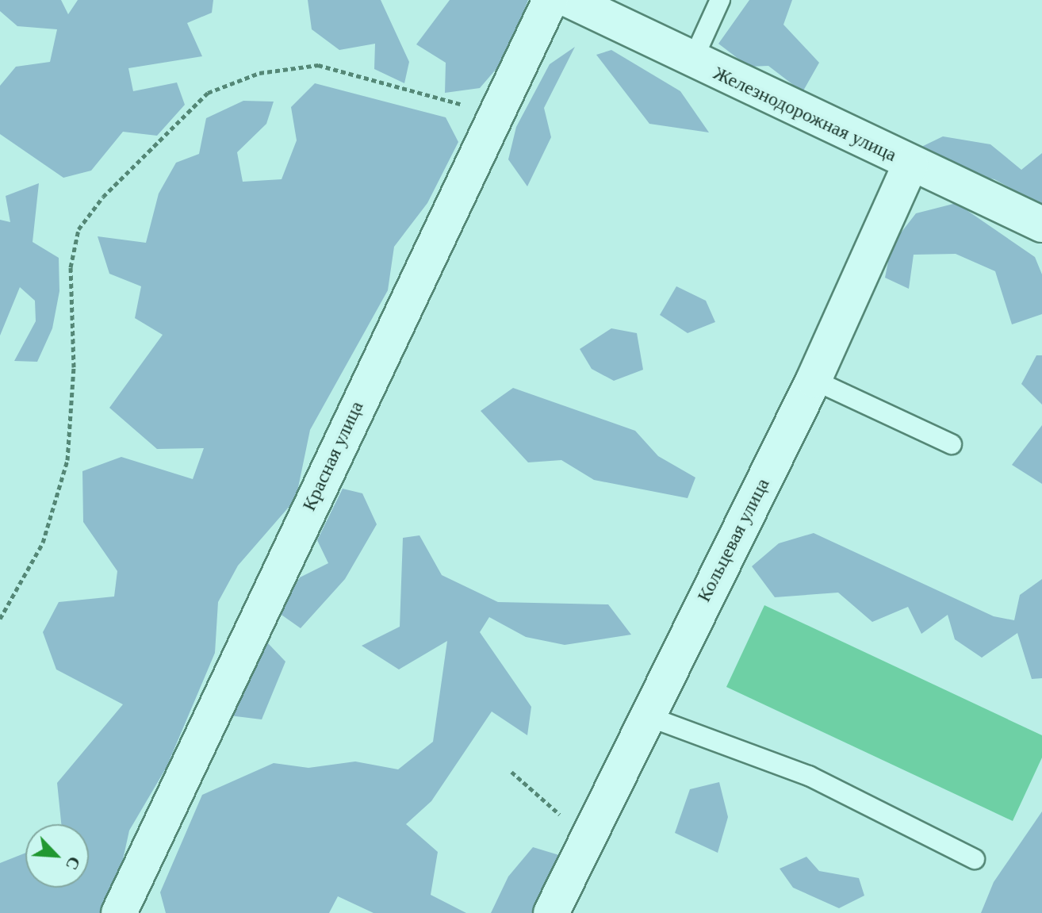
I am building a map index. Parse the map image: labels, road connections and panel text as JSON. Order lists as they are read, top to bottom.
{
  "streets": {
    "street": ["Железнодорожная улица", "Красная улица", "Кольцевая улица"]
  },
  "crossings": [
    ["Железнодорожная улица", "Кольцевая улица"]
  ],
  "north": "bottom right"
}
